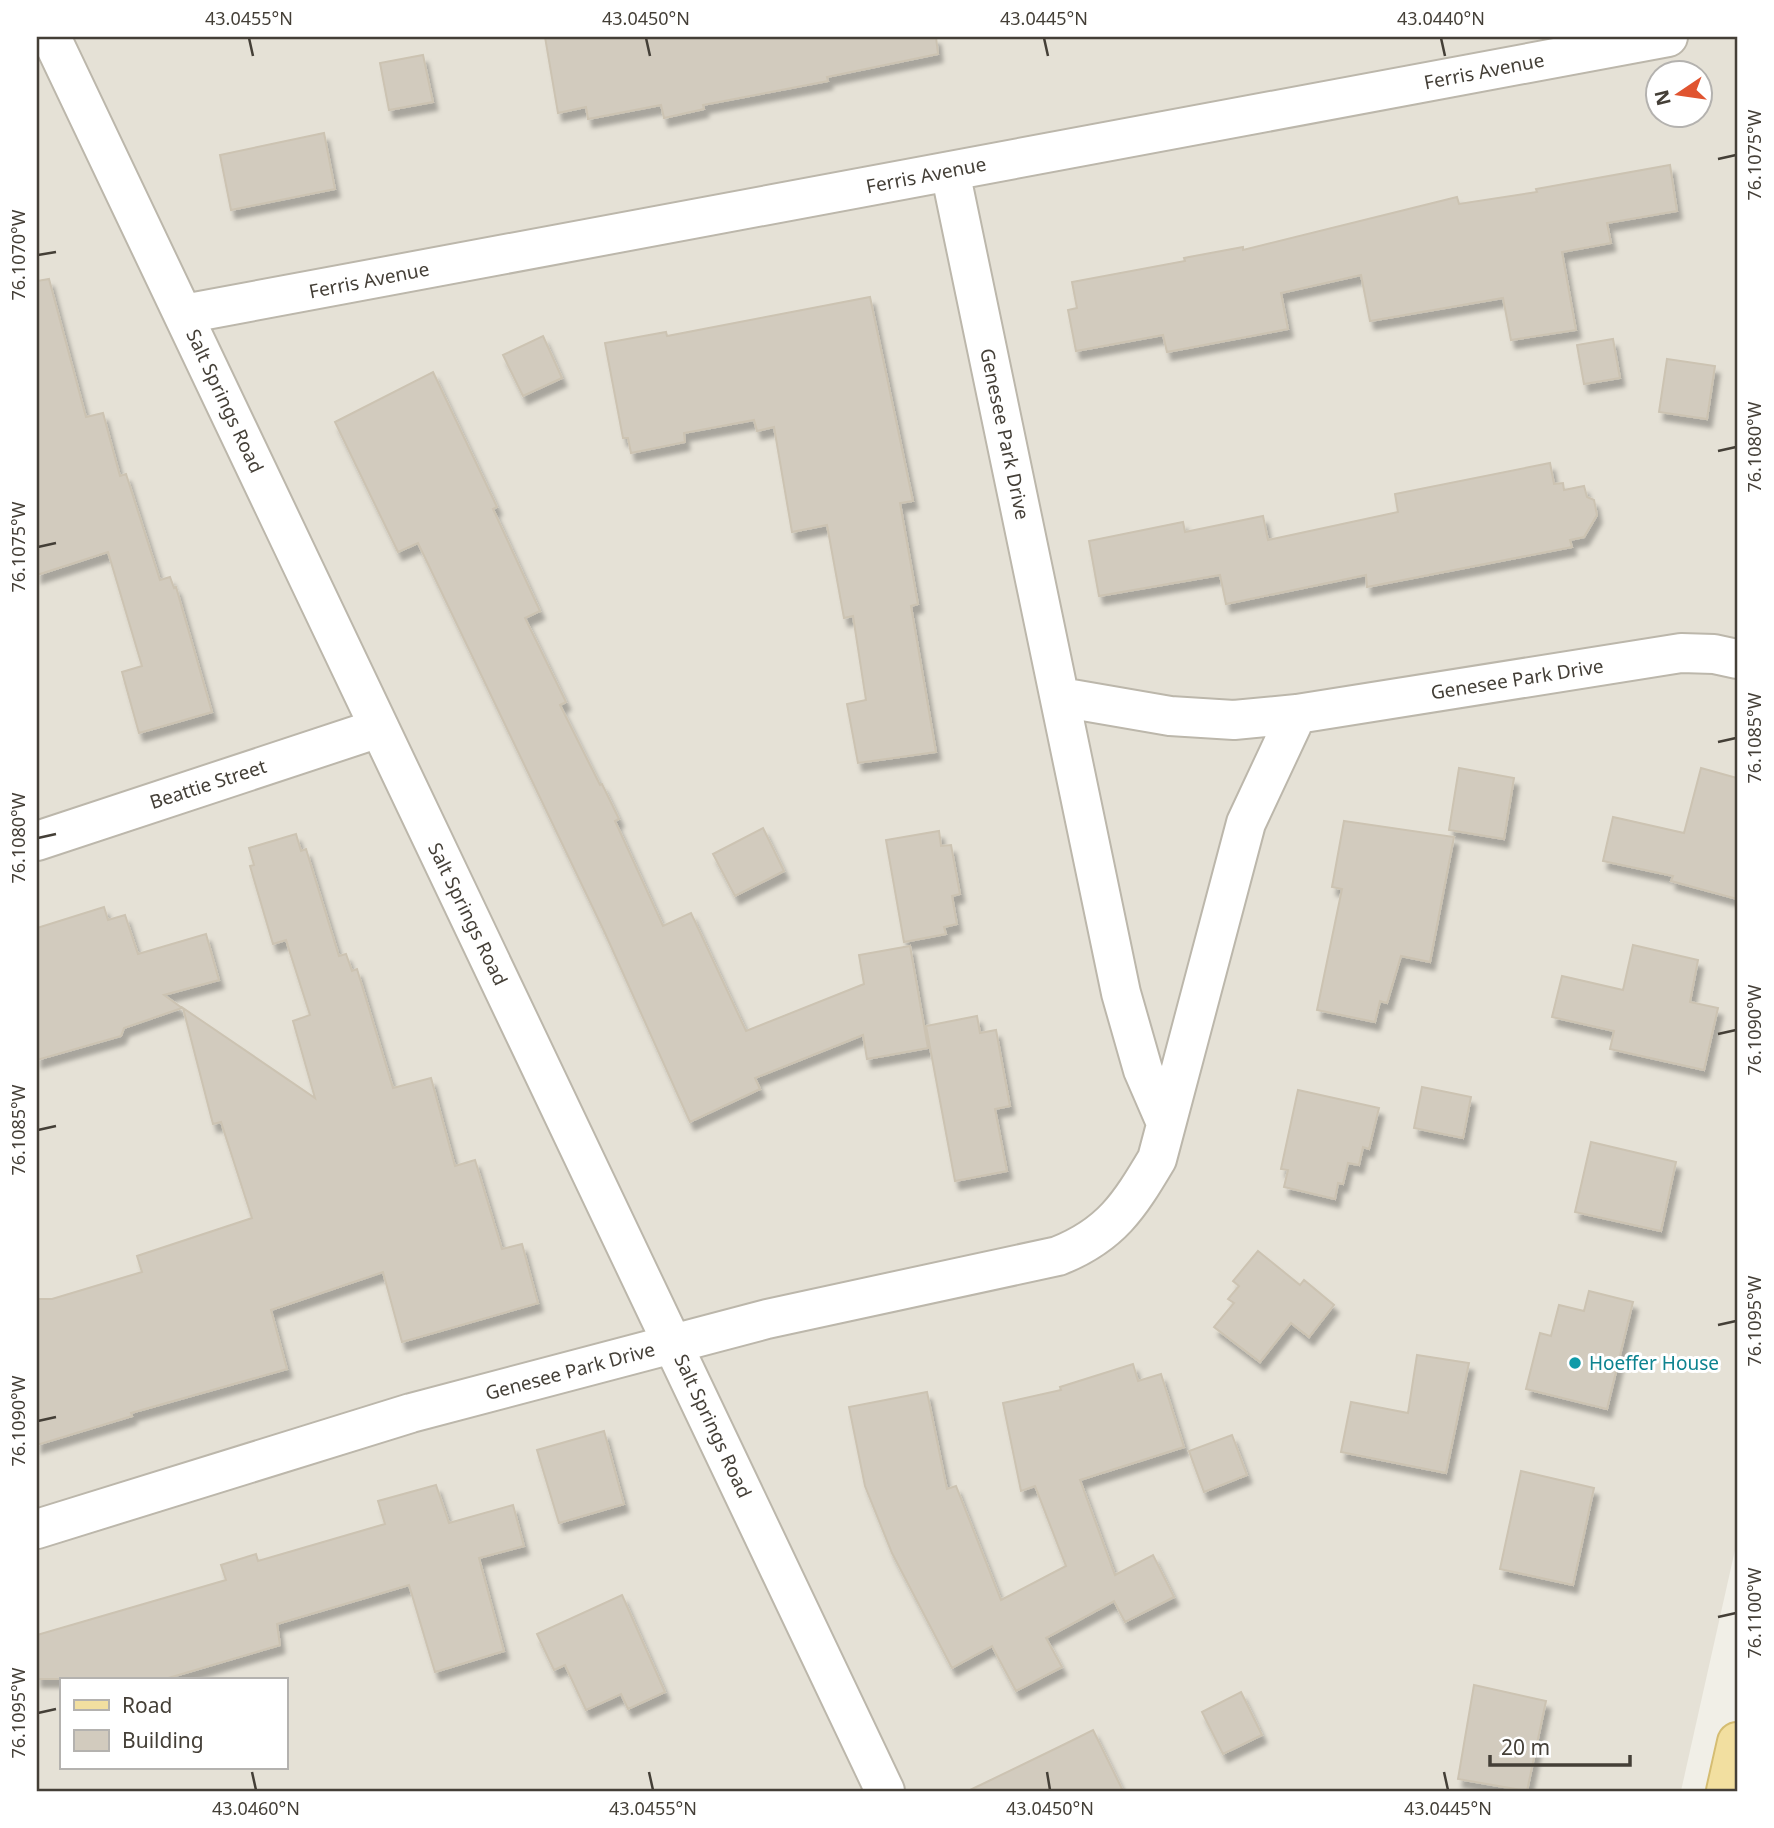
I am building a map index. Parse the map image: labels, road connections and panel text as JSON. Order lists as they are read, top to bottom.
{
  "streets": {
    "street": [
      "Ferris Avenue",
      "Salt Springs Road",
      "Genesee Park Drive",
      "Beattie Street"
    ]
  },
  "crossings": [
    ["Ferris Avenue", "Salt Springs Road"],
    ["Ferris Avenue", "Genesee Park Drive"],
    ["Salt Springs Road", "Genesee Park Drive"],
    ["Salt Springs Road", "Beattie Street"]
  ],
  "places": ["Hoeffer House"],
  "legend": ["Road", "Building"],
  "scale_bar": "20 m",
  "north": "left",
  "coordinates": [
    "43.0455°N",
    "43.0450°N",
    "43.0445°N",
    "43.0440°N",
    "76.1075°W",
    "76.1070°W",
    "76.1080°W",
    "76.1085°W",
    "76.1090°W",
    "76.1095°W",
    "76.1100°W",
    "43.0460°N"
  ]
}
